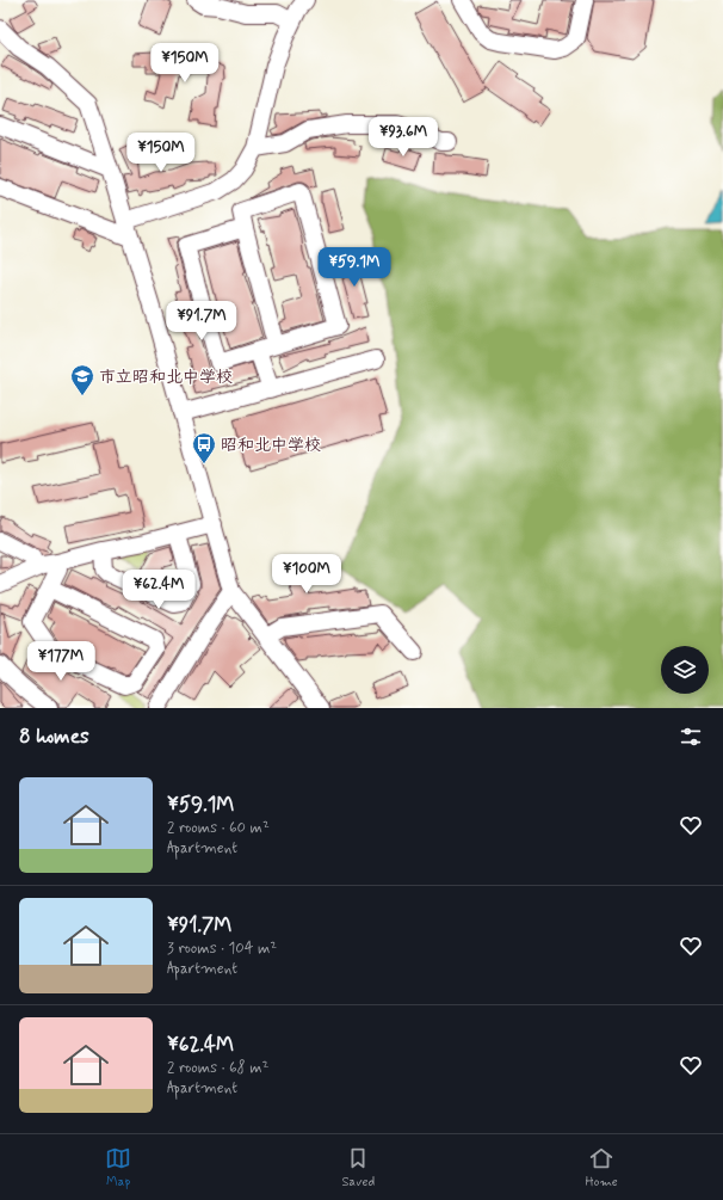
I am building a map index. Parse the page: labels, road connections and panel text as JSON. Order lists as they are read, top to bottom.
{
  "places": {
    "school or university": ["市立昭和北中学校"],
    "bus stop": ["昭和北中学校"]
  },
  "page": {
    "price": [
      "¥150M",
      "¥93.6M",
      "¥150M",
      "¥59.1M",
      "¥91.7M",
      "¥100M",
      "¥62.4M",
      "¥177M"
    ],
    "heading": "8 homes",
    "list": [
      {
        "name": "¥59.1M",
        "note": "2 rooms · 60 m² · Apartment"
      },
      {
        "name": "¥91.7M",
        "note": "3 rooms · 104 m² · Apartment"
      },
      {
        "name": "¥62.4M",
        "note": "2 rooms · 68 m² · Apartment"
      }
    ],
    "tabs": ["Map", "Saved", "Home"]
  }
}
